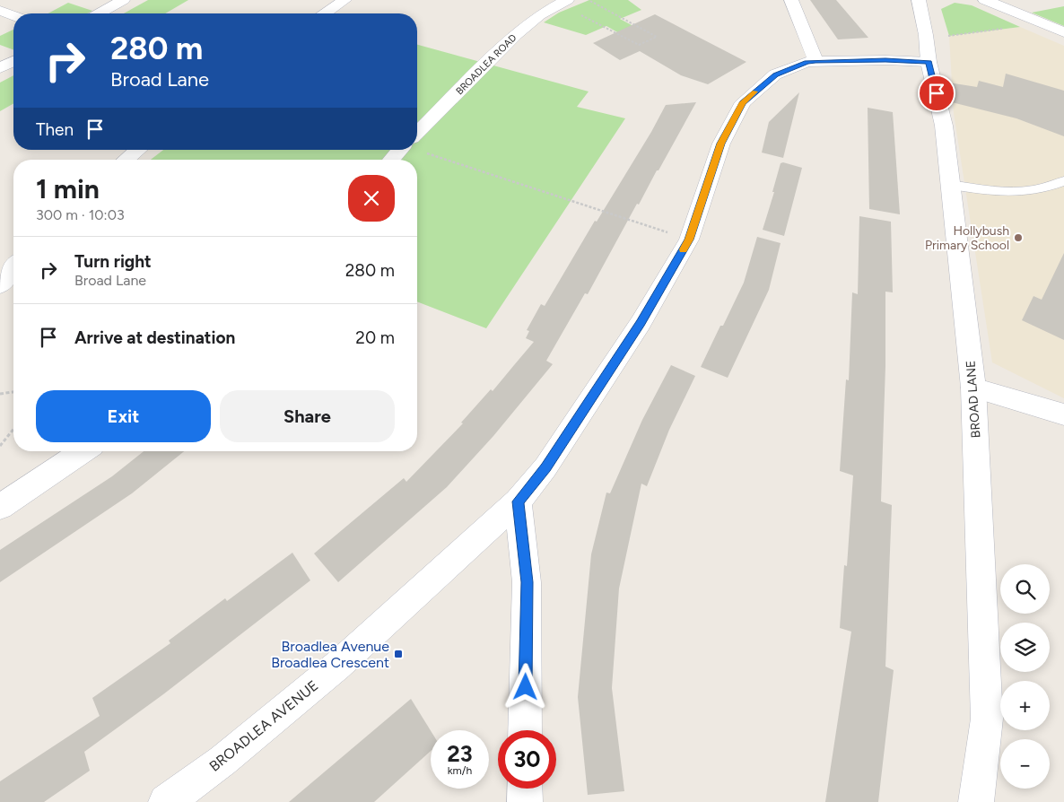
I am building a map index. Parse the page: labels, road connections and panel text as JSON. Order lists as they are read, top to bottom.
{
  "streets": {
    "street": ["BROADLEA ROAD", "BROAD LANE", "BROADLEA AVENUE"]
  },
  "crossings": [
    ["BROAD LANE", "BROADLEA AVENUE"]
  ],
  "places": {
    "other": ["Hollybush Primary School"],
    "transit": ["Broadlea Avenue Broadlea Crescent"]
  },
  "page": {
    "turn": ["280 m", "Broad Lane"],
    "then": "Then",
    "heading": ["1 min", "300 m · 10:03"],
    "list": [
      {
        "name": "Turn right",
        "note": "Broad Lane",
        "value": "280 m"
      },
      {
        "name": "Arrive at destination",
        "value": "20 m"
      }
    ],
    "buttons": ["Exit", "Share"],
    "map_buttons": ["+", "−"],
    "speed": "23 km/h",
    "limit": "30"
  }
}
